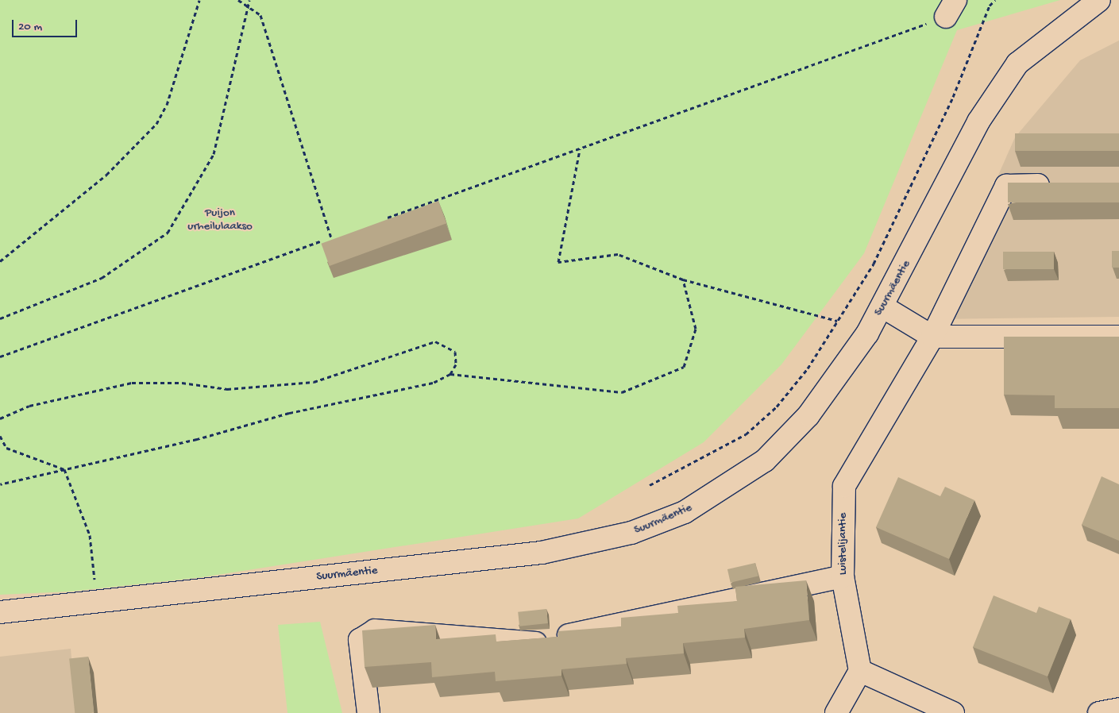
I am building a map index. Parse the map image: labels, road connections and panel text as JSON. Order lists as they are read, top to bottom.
{
  "streets": {
    "main road": ["Suurmäentie", "Luistelijantie"]
  },
  "parks": ["Puijon urheilulaakso"],
  "scale_bar": "20 m"
}
